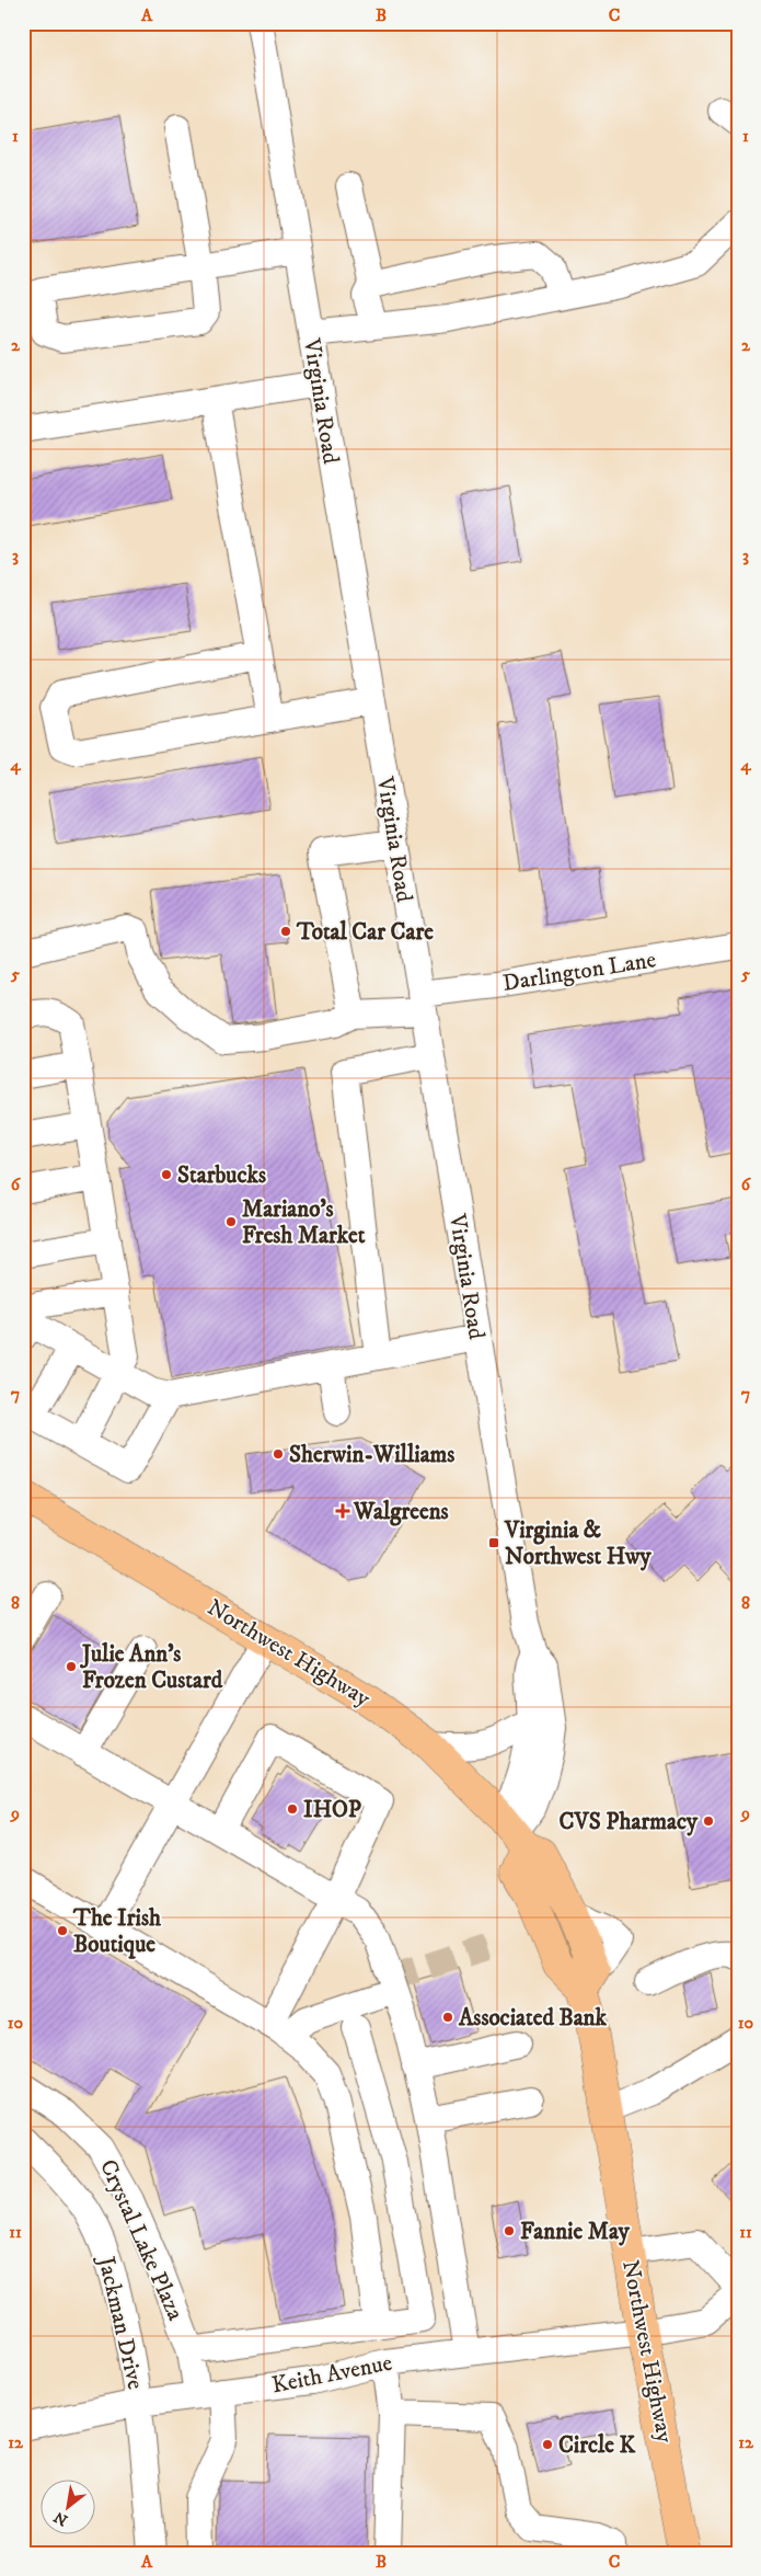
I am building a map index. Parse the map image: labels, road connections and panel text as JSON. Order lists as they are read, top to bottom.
{
  "streets": {
    "main road": ["Northwest Highway"],
    "street": [
      "Virginia Road",
      "Darlington Lane",
      "Crystal Lake Plaza",
      "Jackman Drive",
      "Keith Avenue"
    ]
  },
  "crossings": [
    ["Virginia Road", "Darlington Lane"],
    ["Virginia Road", "Northwest Highway"],
    ["Northwest Highway", "Keith Avenue"],
    ["Crystal Lake Plaza", "Keith Avenue"],
    ["Jackman Drive", "Keith Avenue"]
  ],
  "places": {
    "other": [
      "Total Car Care",
      "Starbucks",
      "Mariano's Fresh Market",
      "Sherwin-Williams",
      "Julie Ann's Frozen Custard",
      "IHOP",
      "CVS Pharmacy",
      "The Irish Boutique",
      "Associated Bank",
      "Fannie May",
      "Circle K"
    ],
    "health": ["Walgreens"],
    "transit": ["Virginia & Northwest Hwy"]
  },
  "north": "bottom left",
  "grid": {
    "columns": ["A", "B", "C"],
    "rows": [
      "1",
      "2",
      "3",
      "4",
      "5",
      "6",
      "7",
      "8",
      "9",
      "10",
      "11",
      "12"
    ]
  }
}
